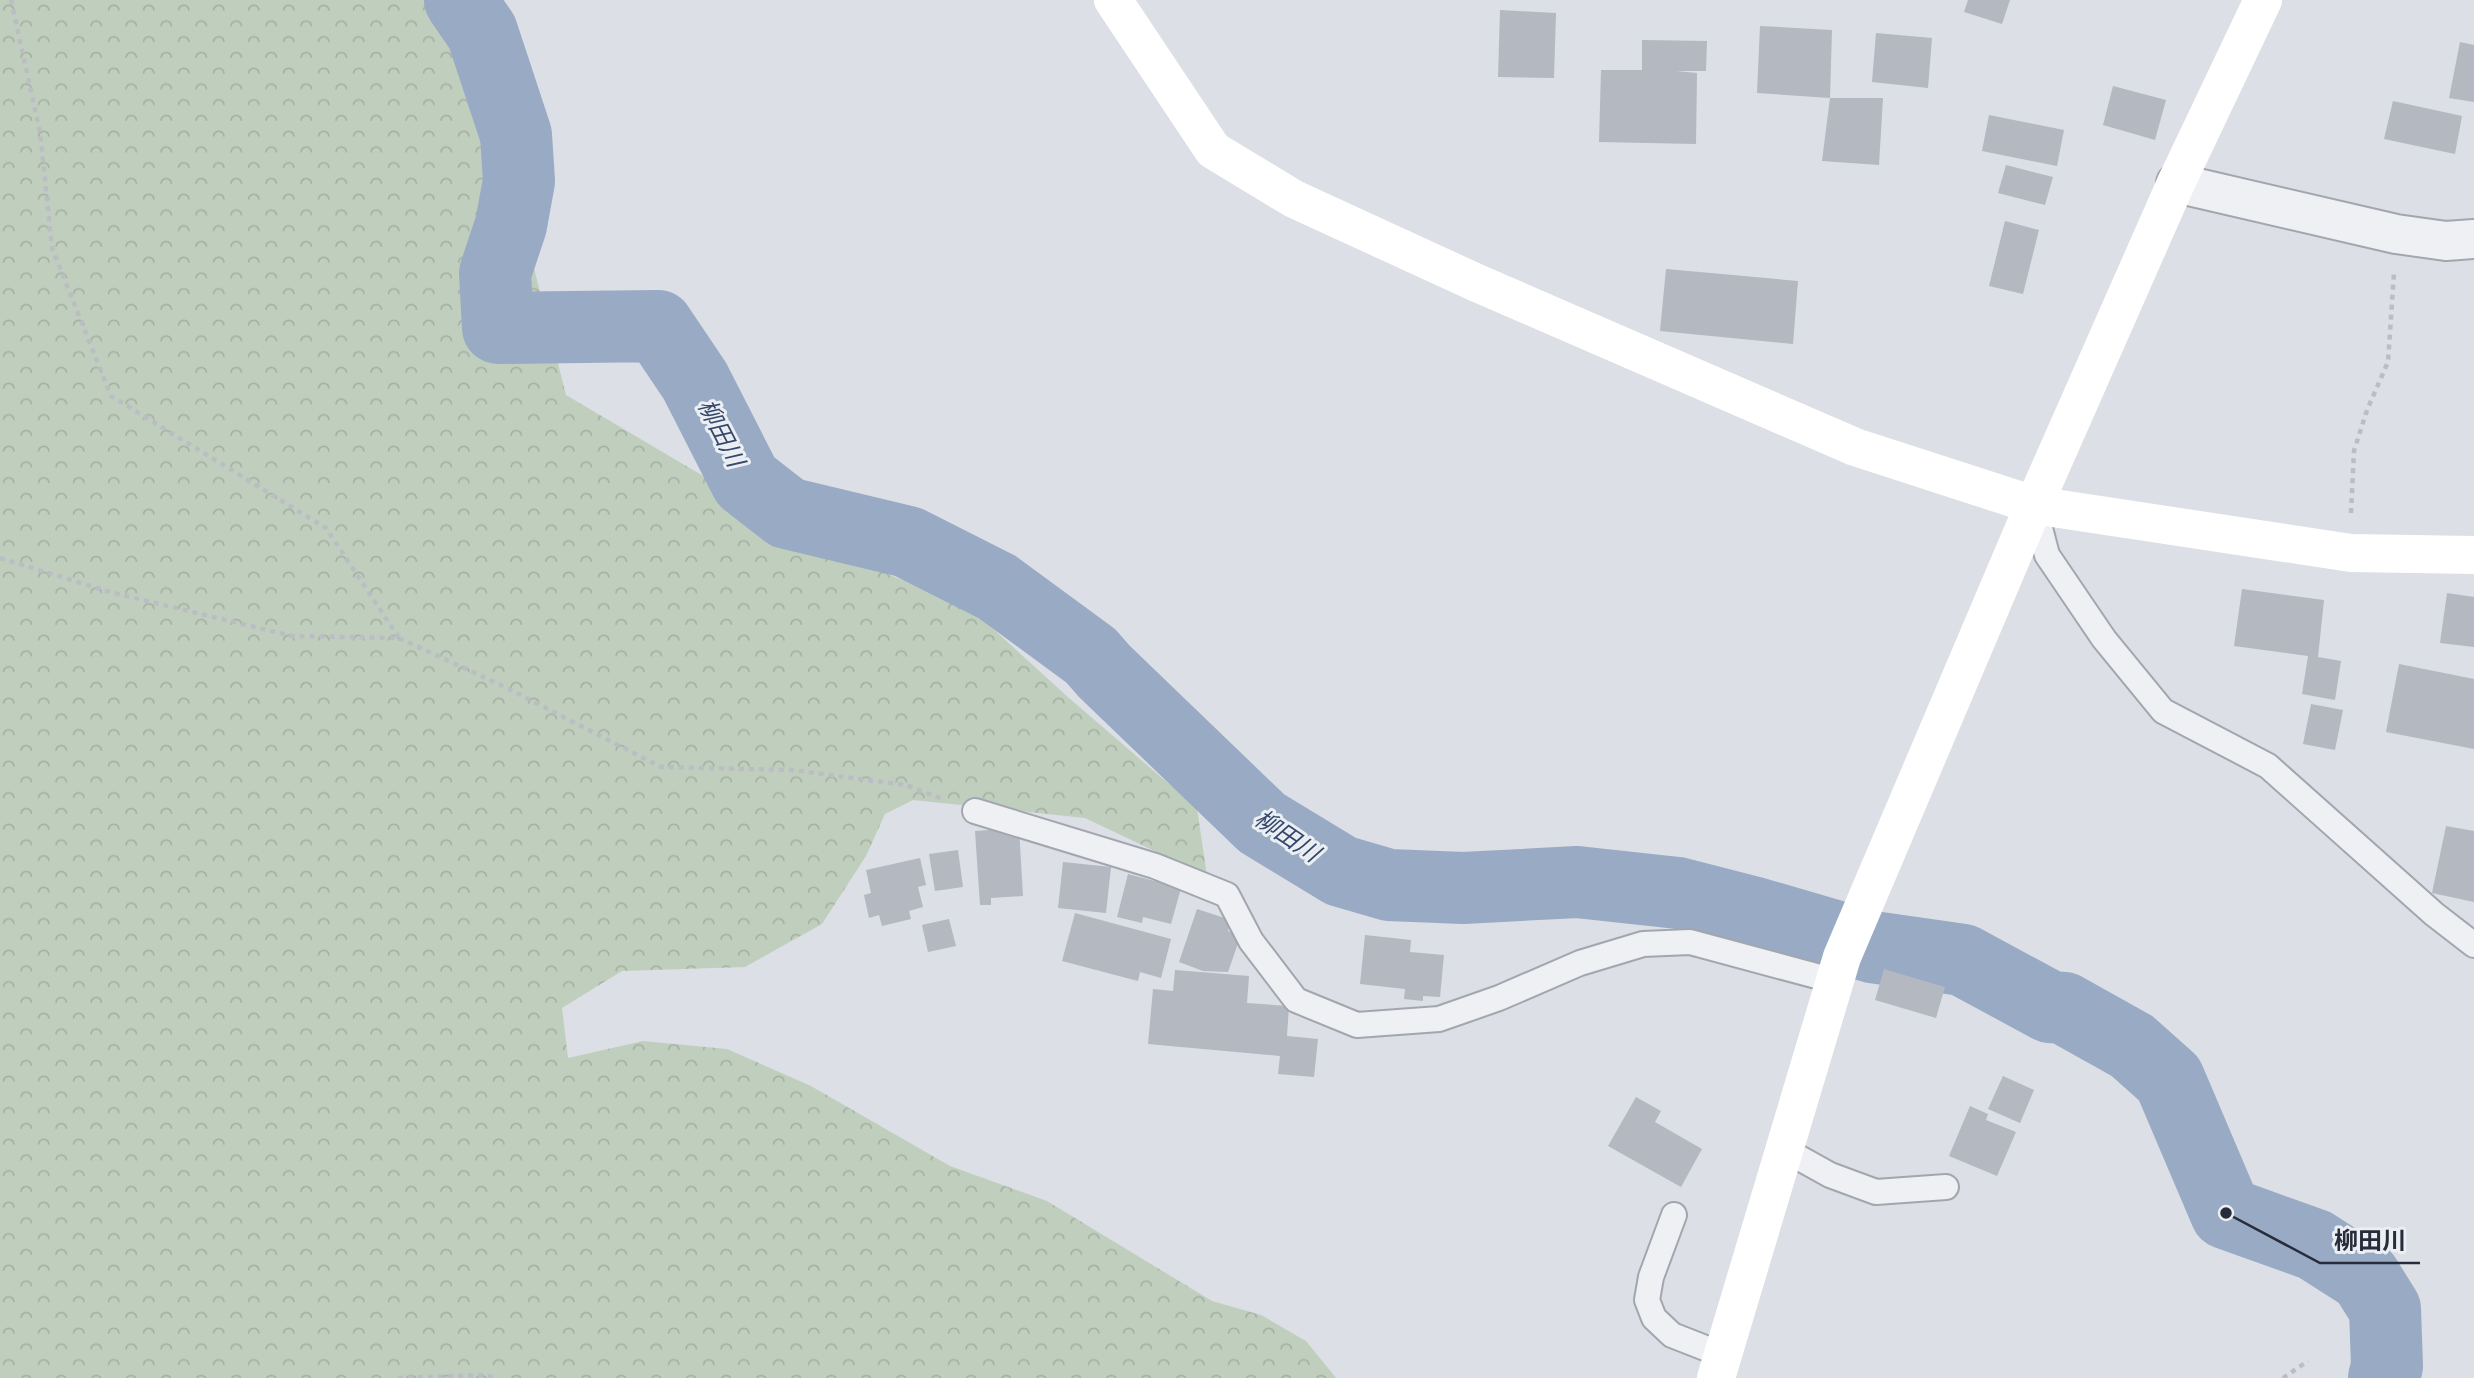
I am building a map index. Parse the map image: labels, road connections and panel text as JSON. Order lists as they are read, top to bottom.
{
  "water": ["柳田川"],
  "places": ["柳田川"]
}
